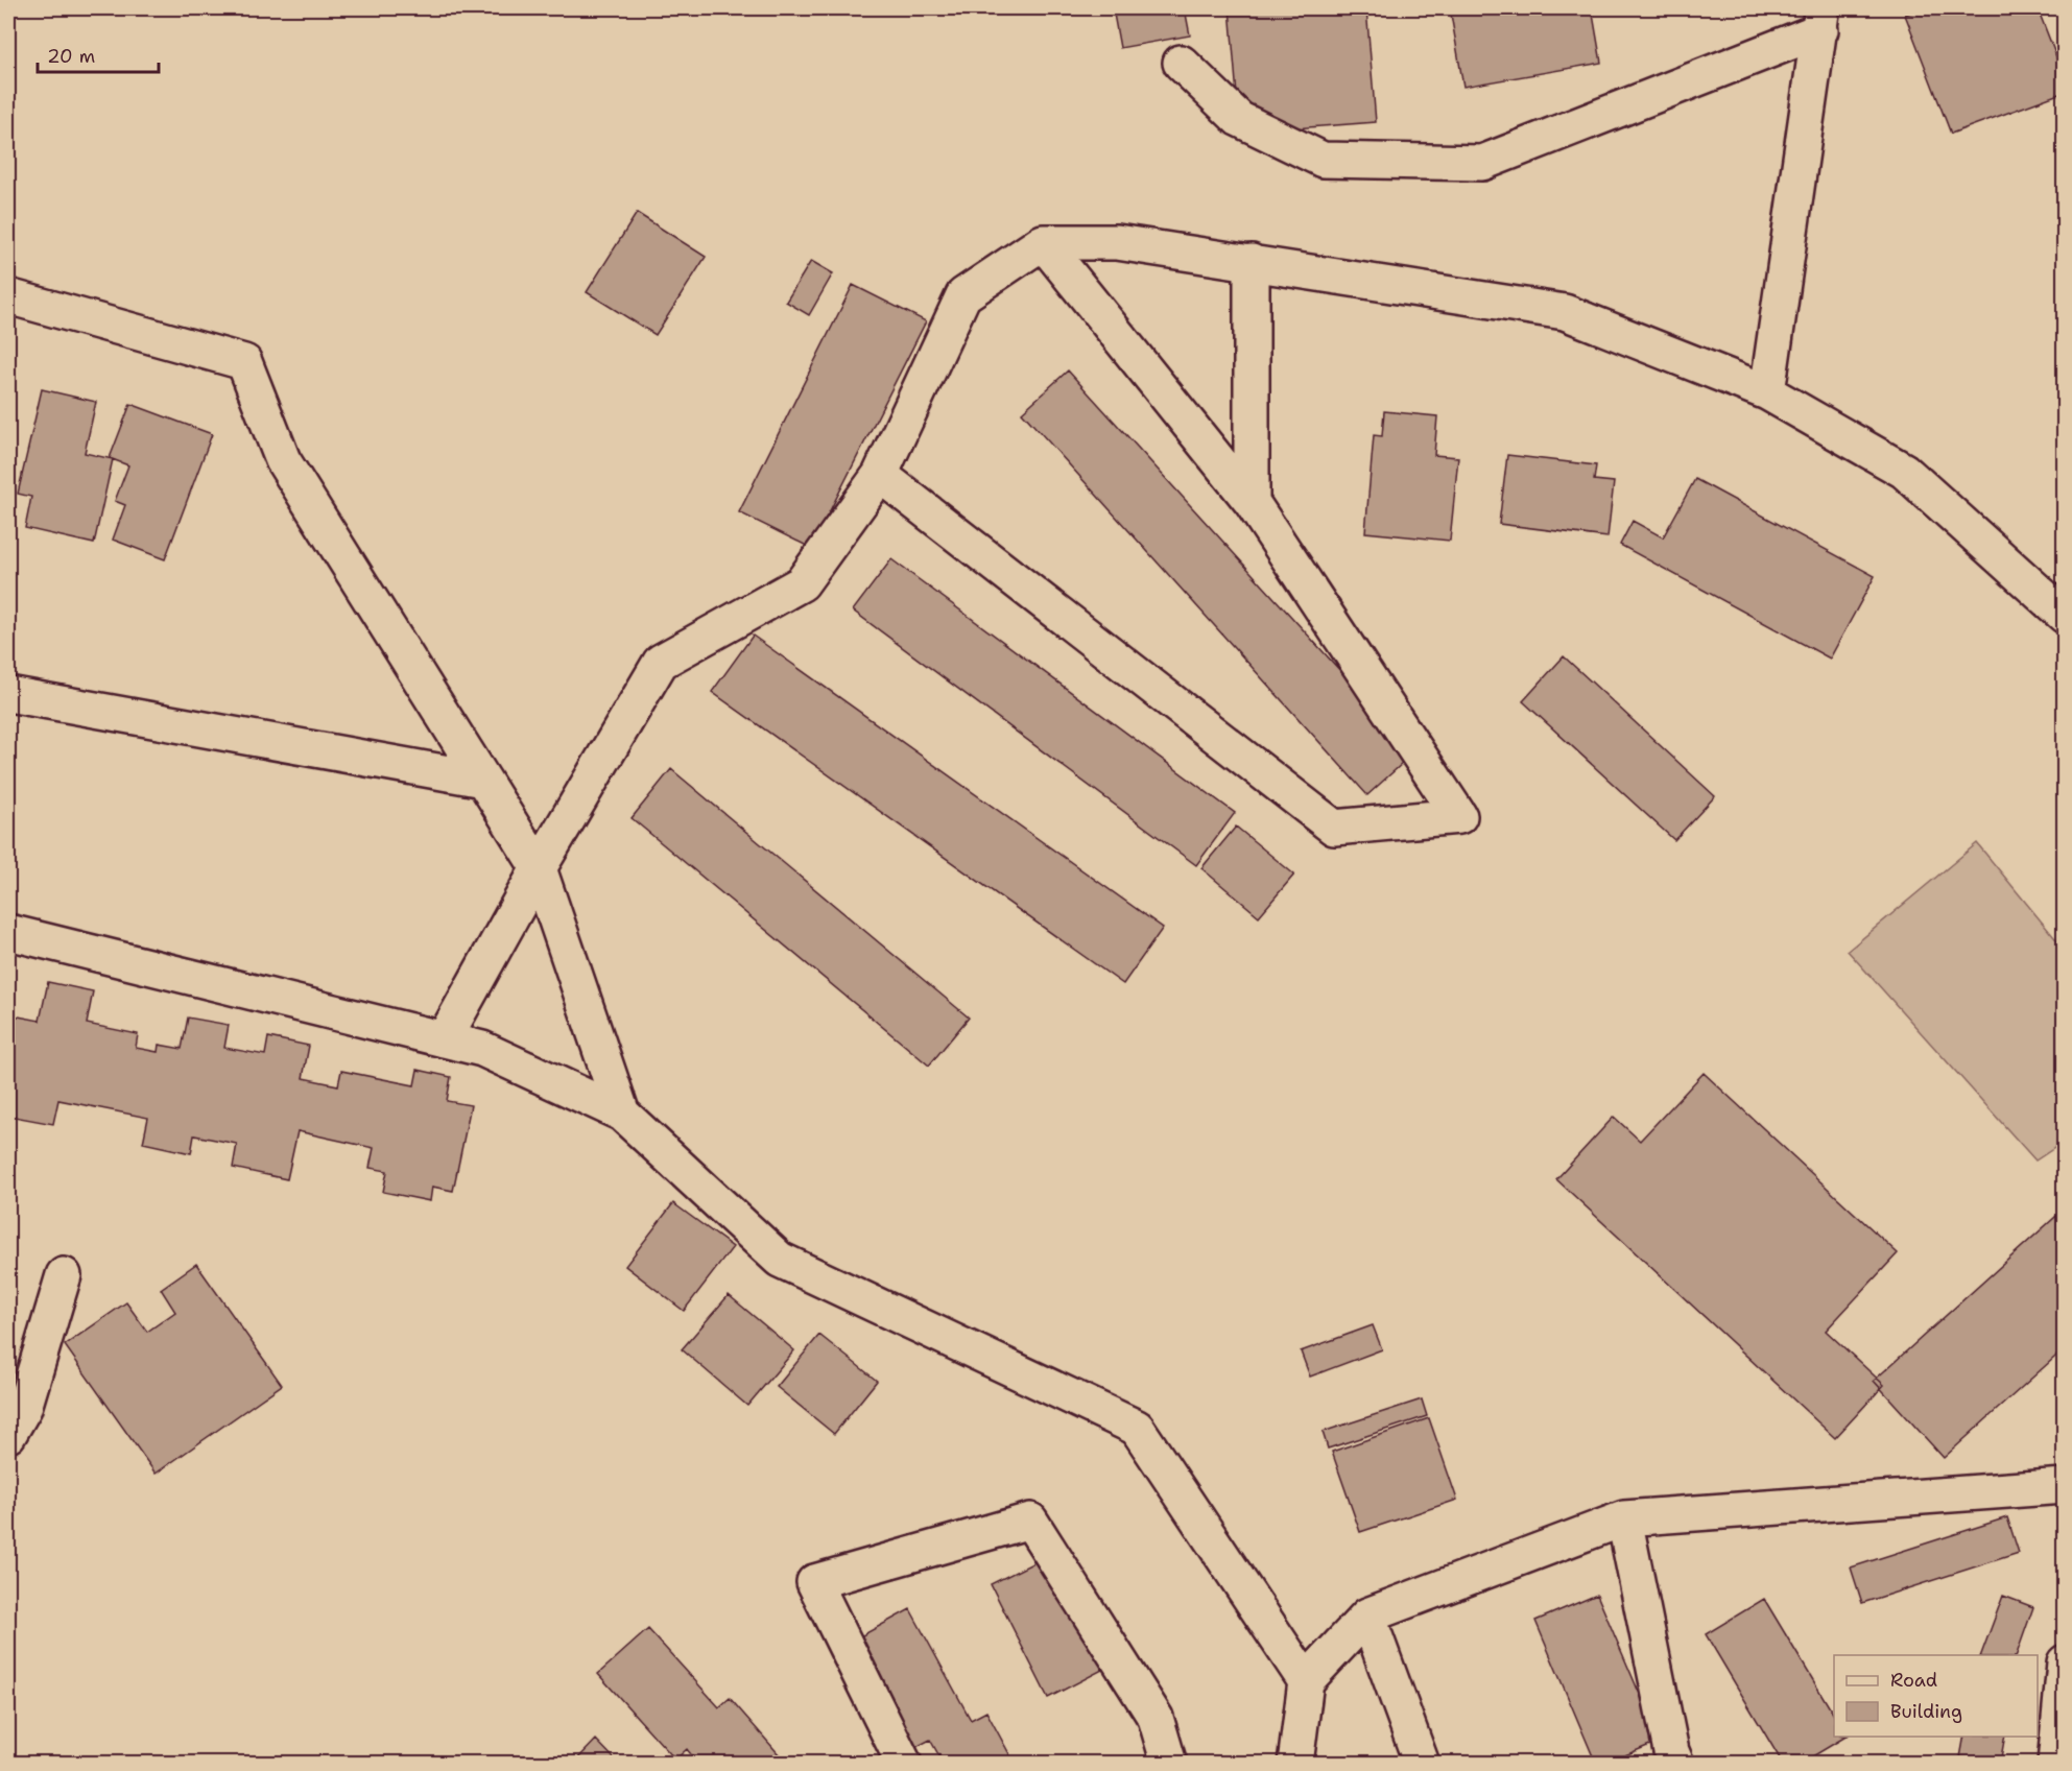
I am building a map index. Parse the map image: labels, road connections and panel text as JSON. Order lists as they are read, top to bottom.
{
  "legend": ["Road", "Building"],
  "scale_bar": "20 m"
}
